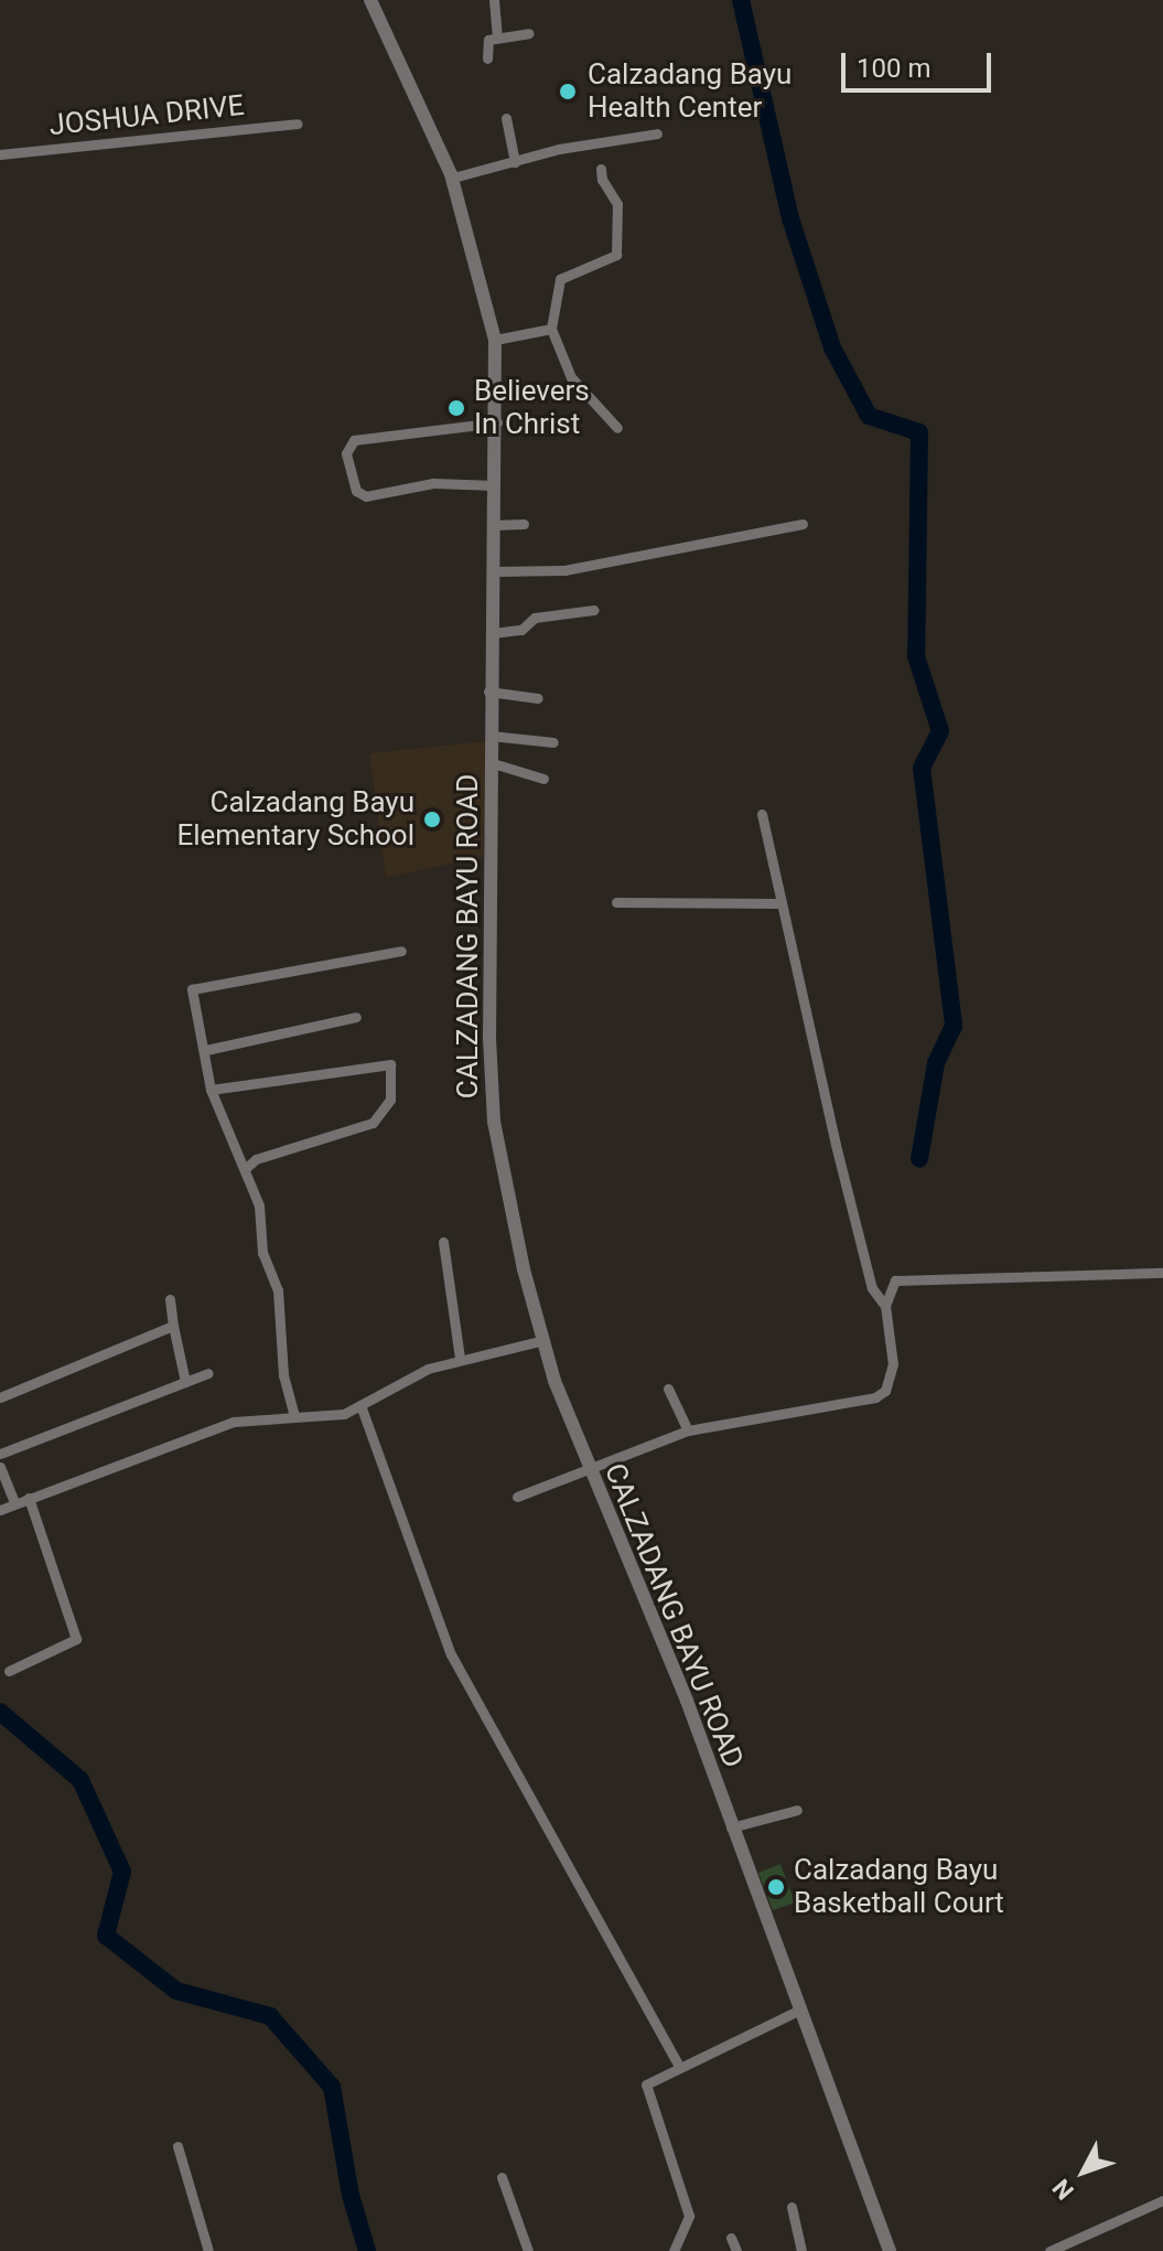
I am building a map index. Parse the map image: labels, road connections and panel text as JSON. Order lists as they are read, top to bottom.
{
  "streets": {
    "street": ["JOSHUA DRIVE", "CALZADANG BAYU ROAD"]
  },
  "places": [
    "Calzadang Bayu Health Center",
    "Believers In Christ",
    "Calzadang Bayu Elementary School",
    "Calzadang Bayu Basketball Court"
  ],
  "scale_bar": "100 m",
  "north": "bottom left"
}
